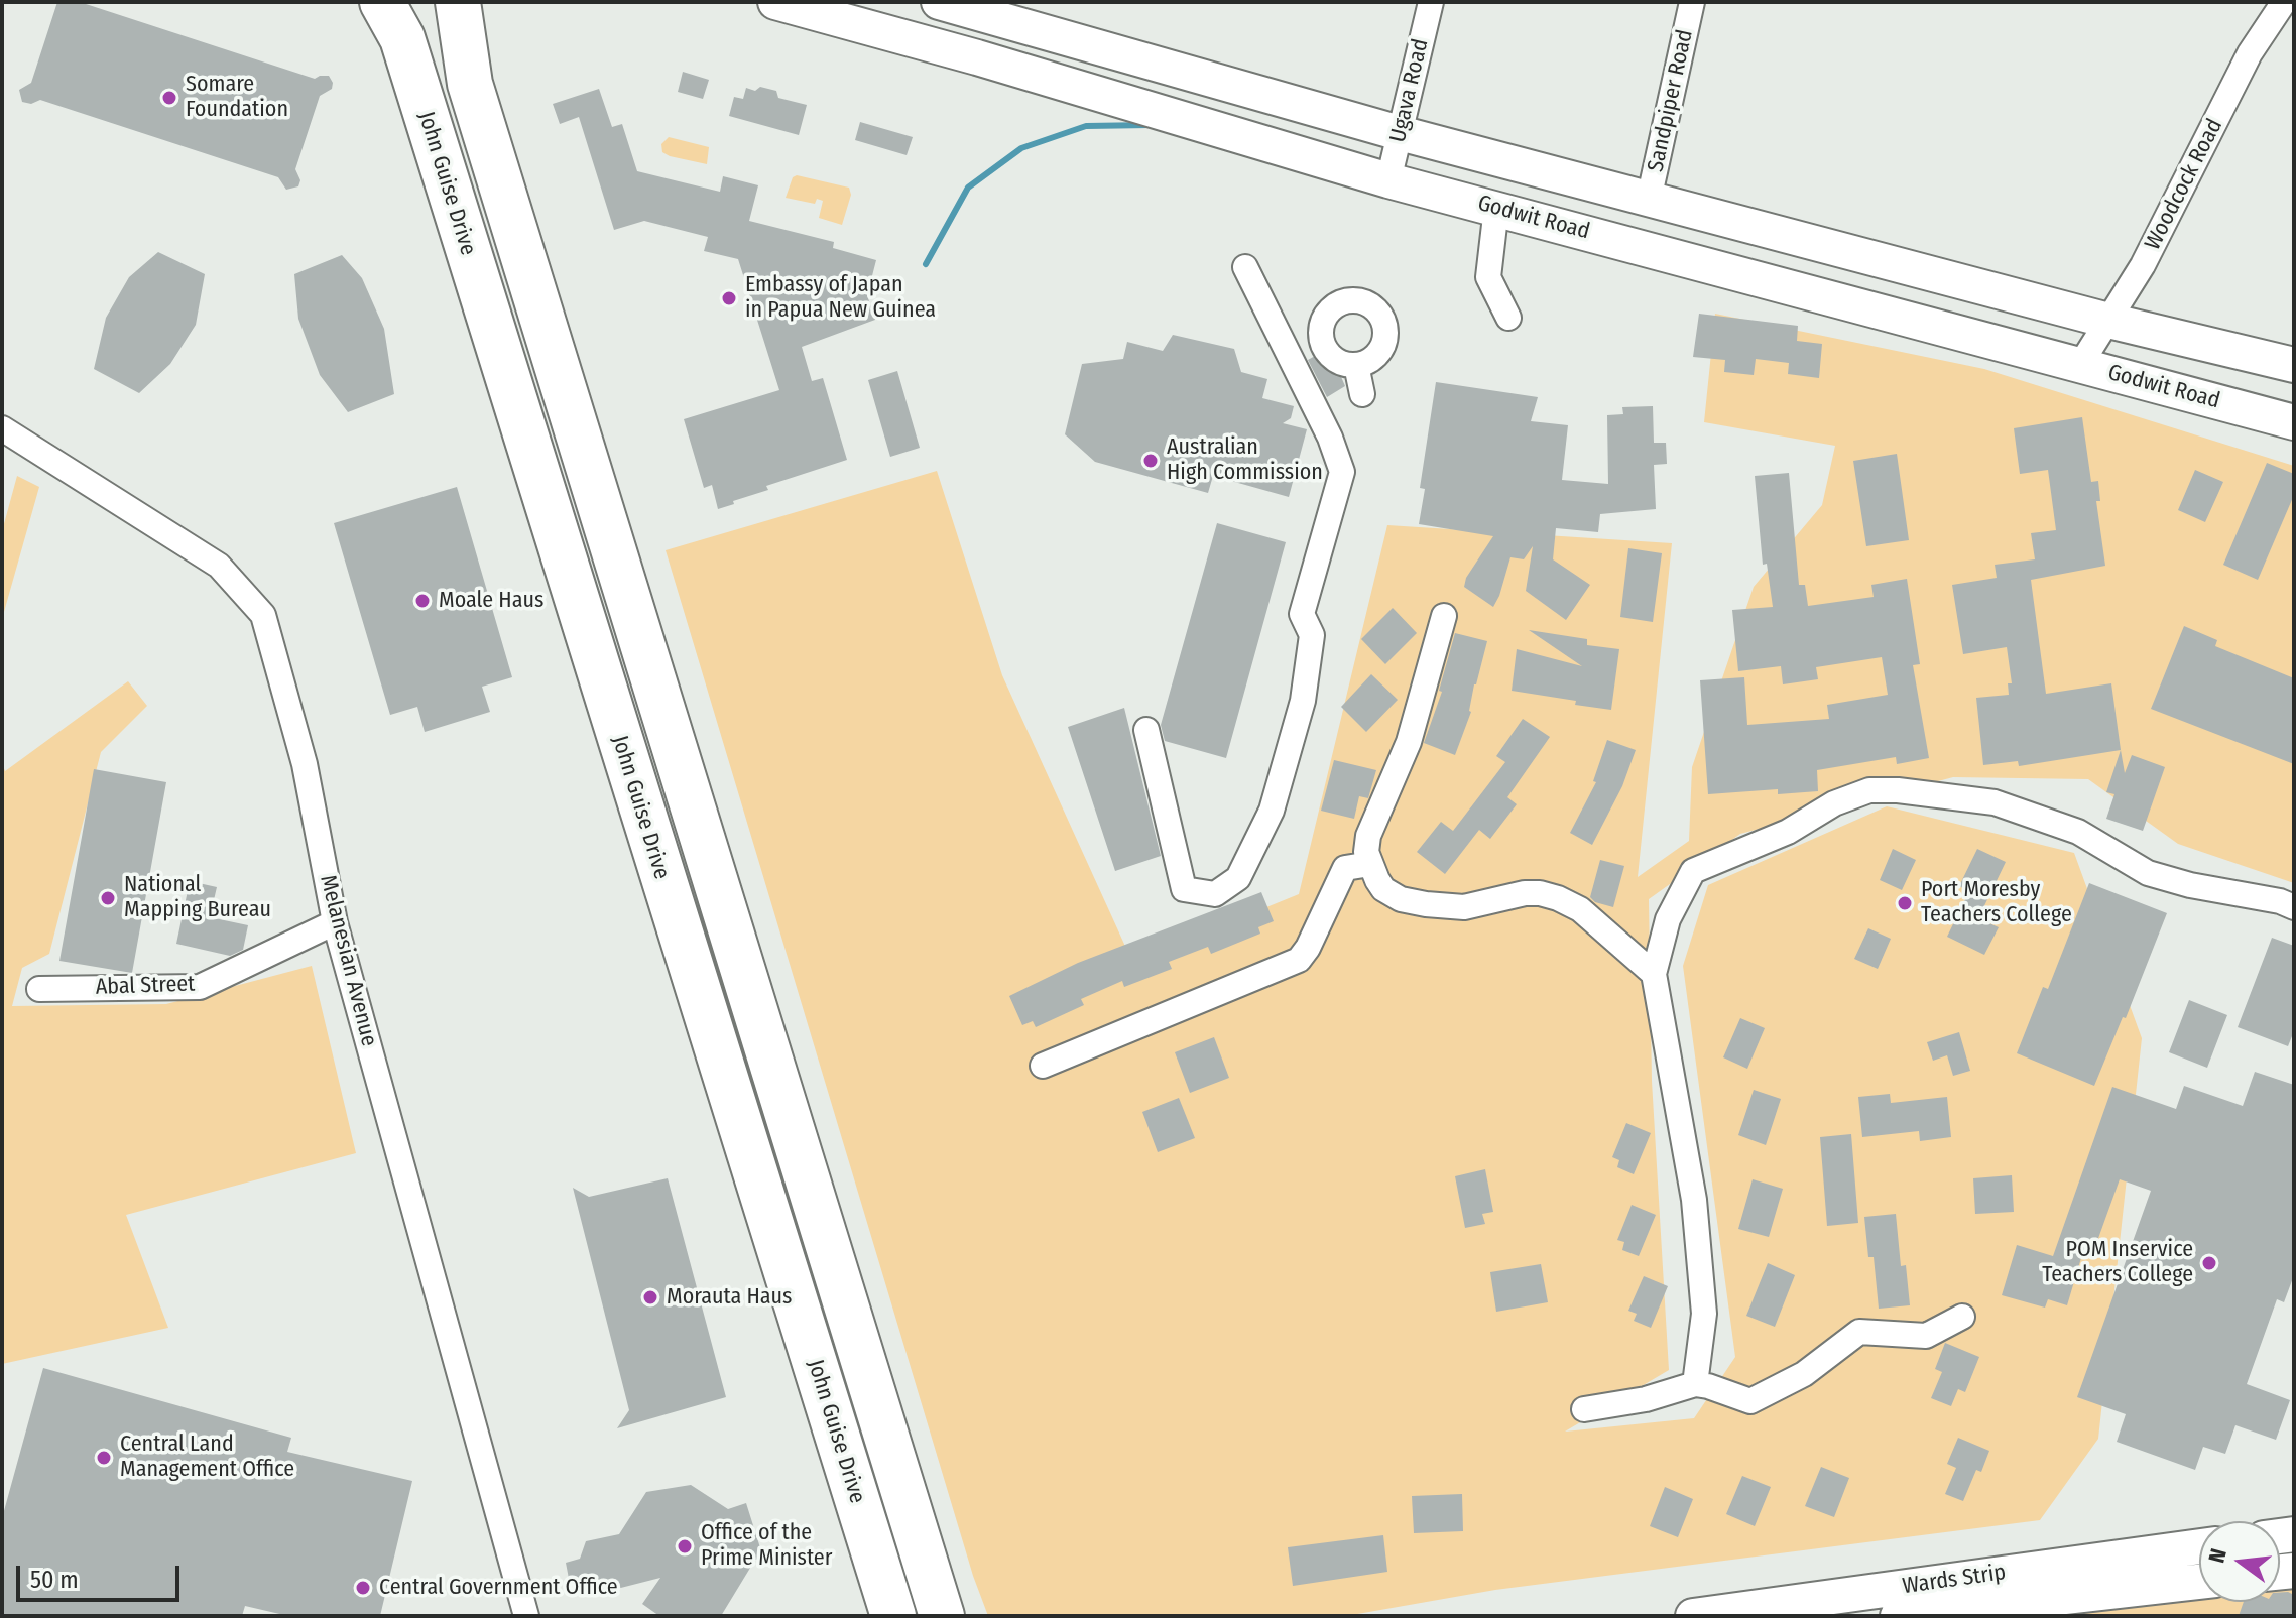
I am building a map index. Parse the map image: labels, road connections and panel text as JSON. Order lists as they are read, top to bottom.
{
  "streets": {
    "highway": ["John Guise Drive"],
    "main road": ["Godwit Road", "Wards Strip"],
    "street": [
      "Ugava Road",
      "Sandpiper Road",
      "Woodcock Road",
      "Melanesian Avenue",
      "Abal Street"
    ]
  },
  "crossings": [
    ["Ugava Road", "Godwit Road"],
    ["Woodcock Road", "Godwit Road"],
    ["Melanesian Avenue", "Abal Street"]
  ],
  "places": [
    "Somare Foundation",
    "Embassy of Japan in Papua New Guinea",
    "Australian High Commission",
    "Moale Haus",
    "National Mapping Bureau",
    "Port Moresby Teachers College",
    "POM Inservice Teachers College",
    "Morauta Haus",
    "Central Land Management Office",
    "Office of the Prime Minister",
    "Central Government Office"
  ],
  "scale_bar": "50 m",
  "north": "left"
}
